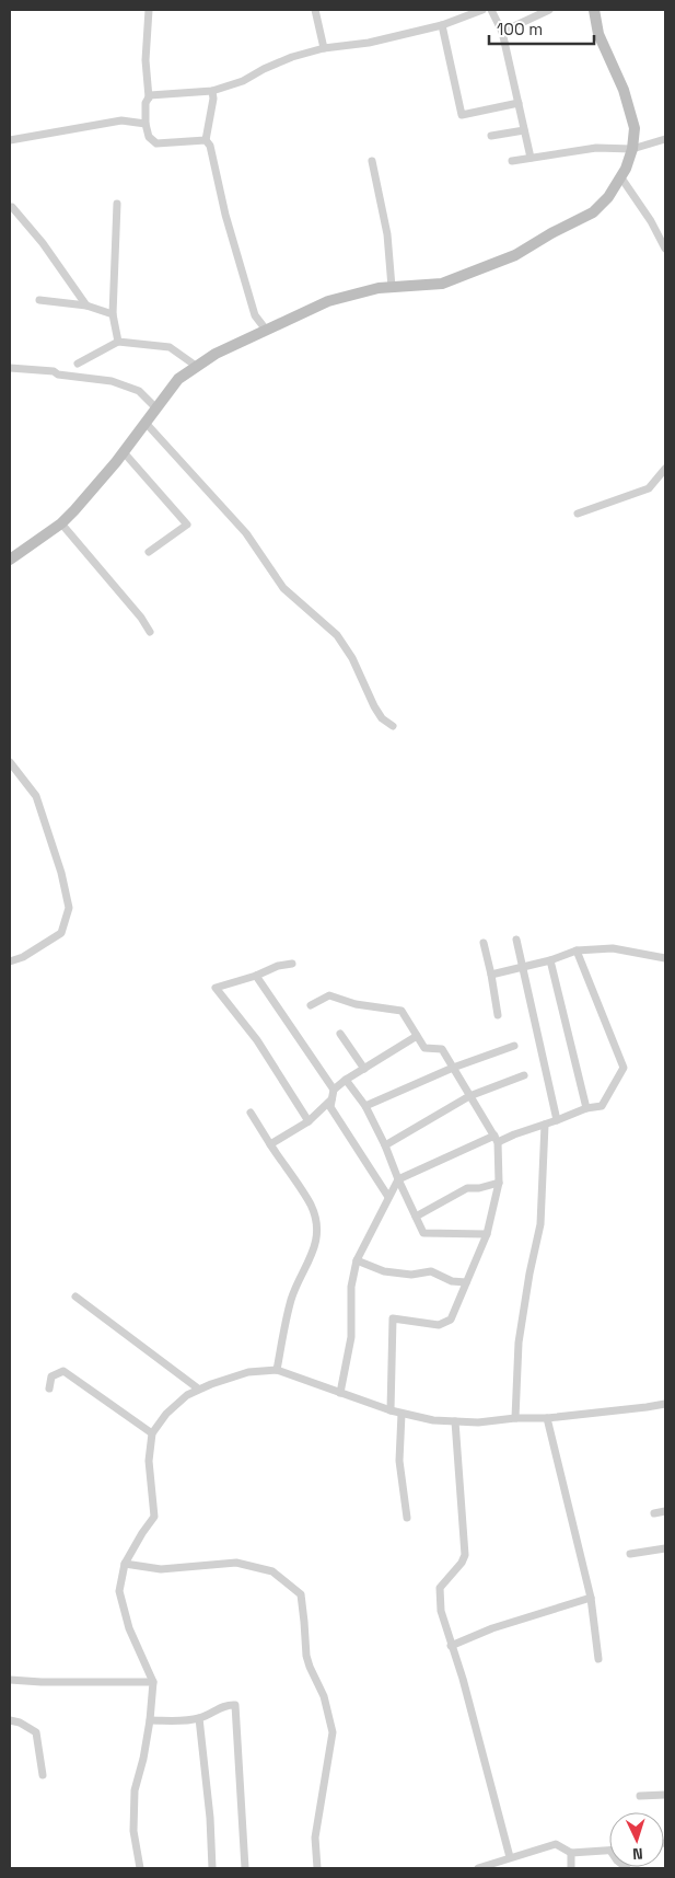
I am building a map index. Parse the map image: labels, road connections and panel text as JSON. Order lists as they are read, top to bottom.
{
  "scale_bar": "100 m",
  "north": "bottom"
}
